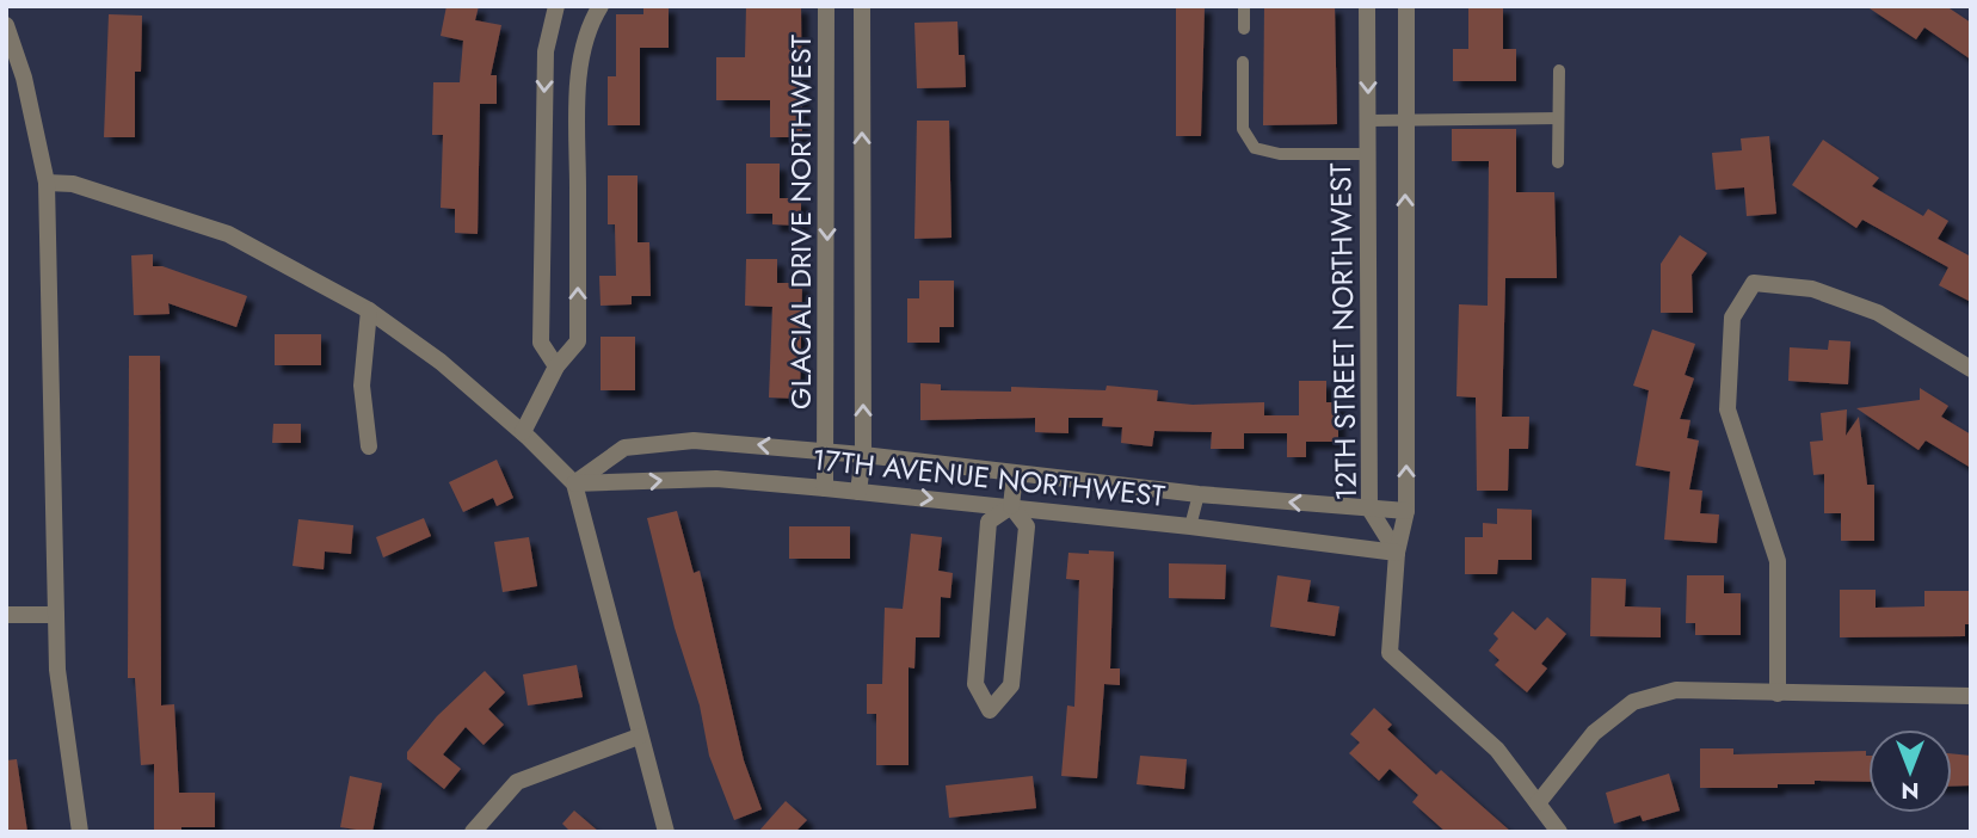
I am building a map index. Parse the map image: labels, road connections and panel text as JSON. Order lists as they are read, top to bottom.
{
  "streets": {
    "street": ["GLACIAL DRIVE NORTHWEST", "12TH STREET NORTHWEST", "17TH AVENUE NORTHWEST"]
  },
  "crossings": [
    ["GLACIAL DRIVE NORTHWEST", "17TH AVENUE NORTHWEST"],
    ["12TH STREET NORTHWEST", "17TH AVENUE NORTHWEST"]
  ],
  "north": "bottom"
}
